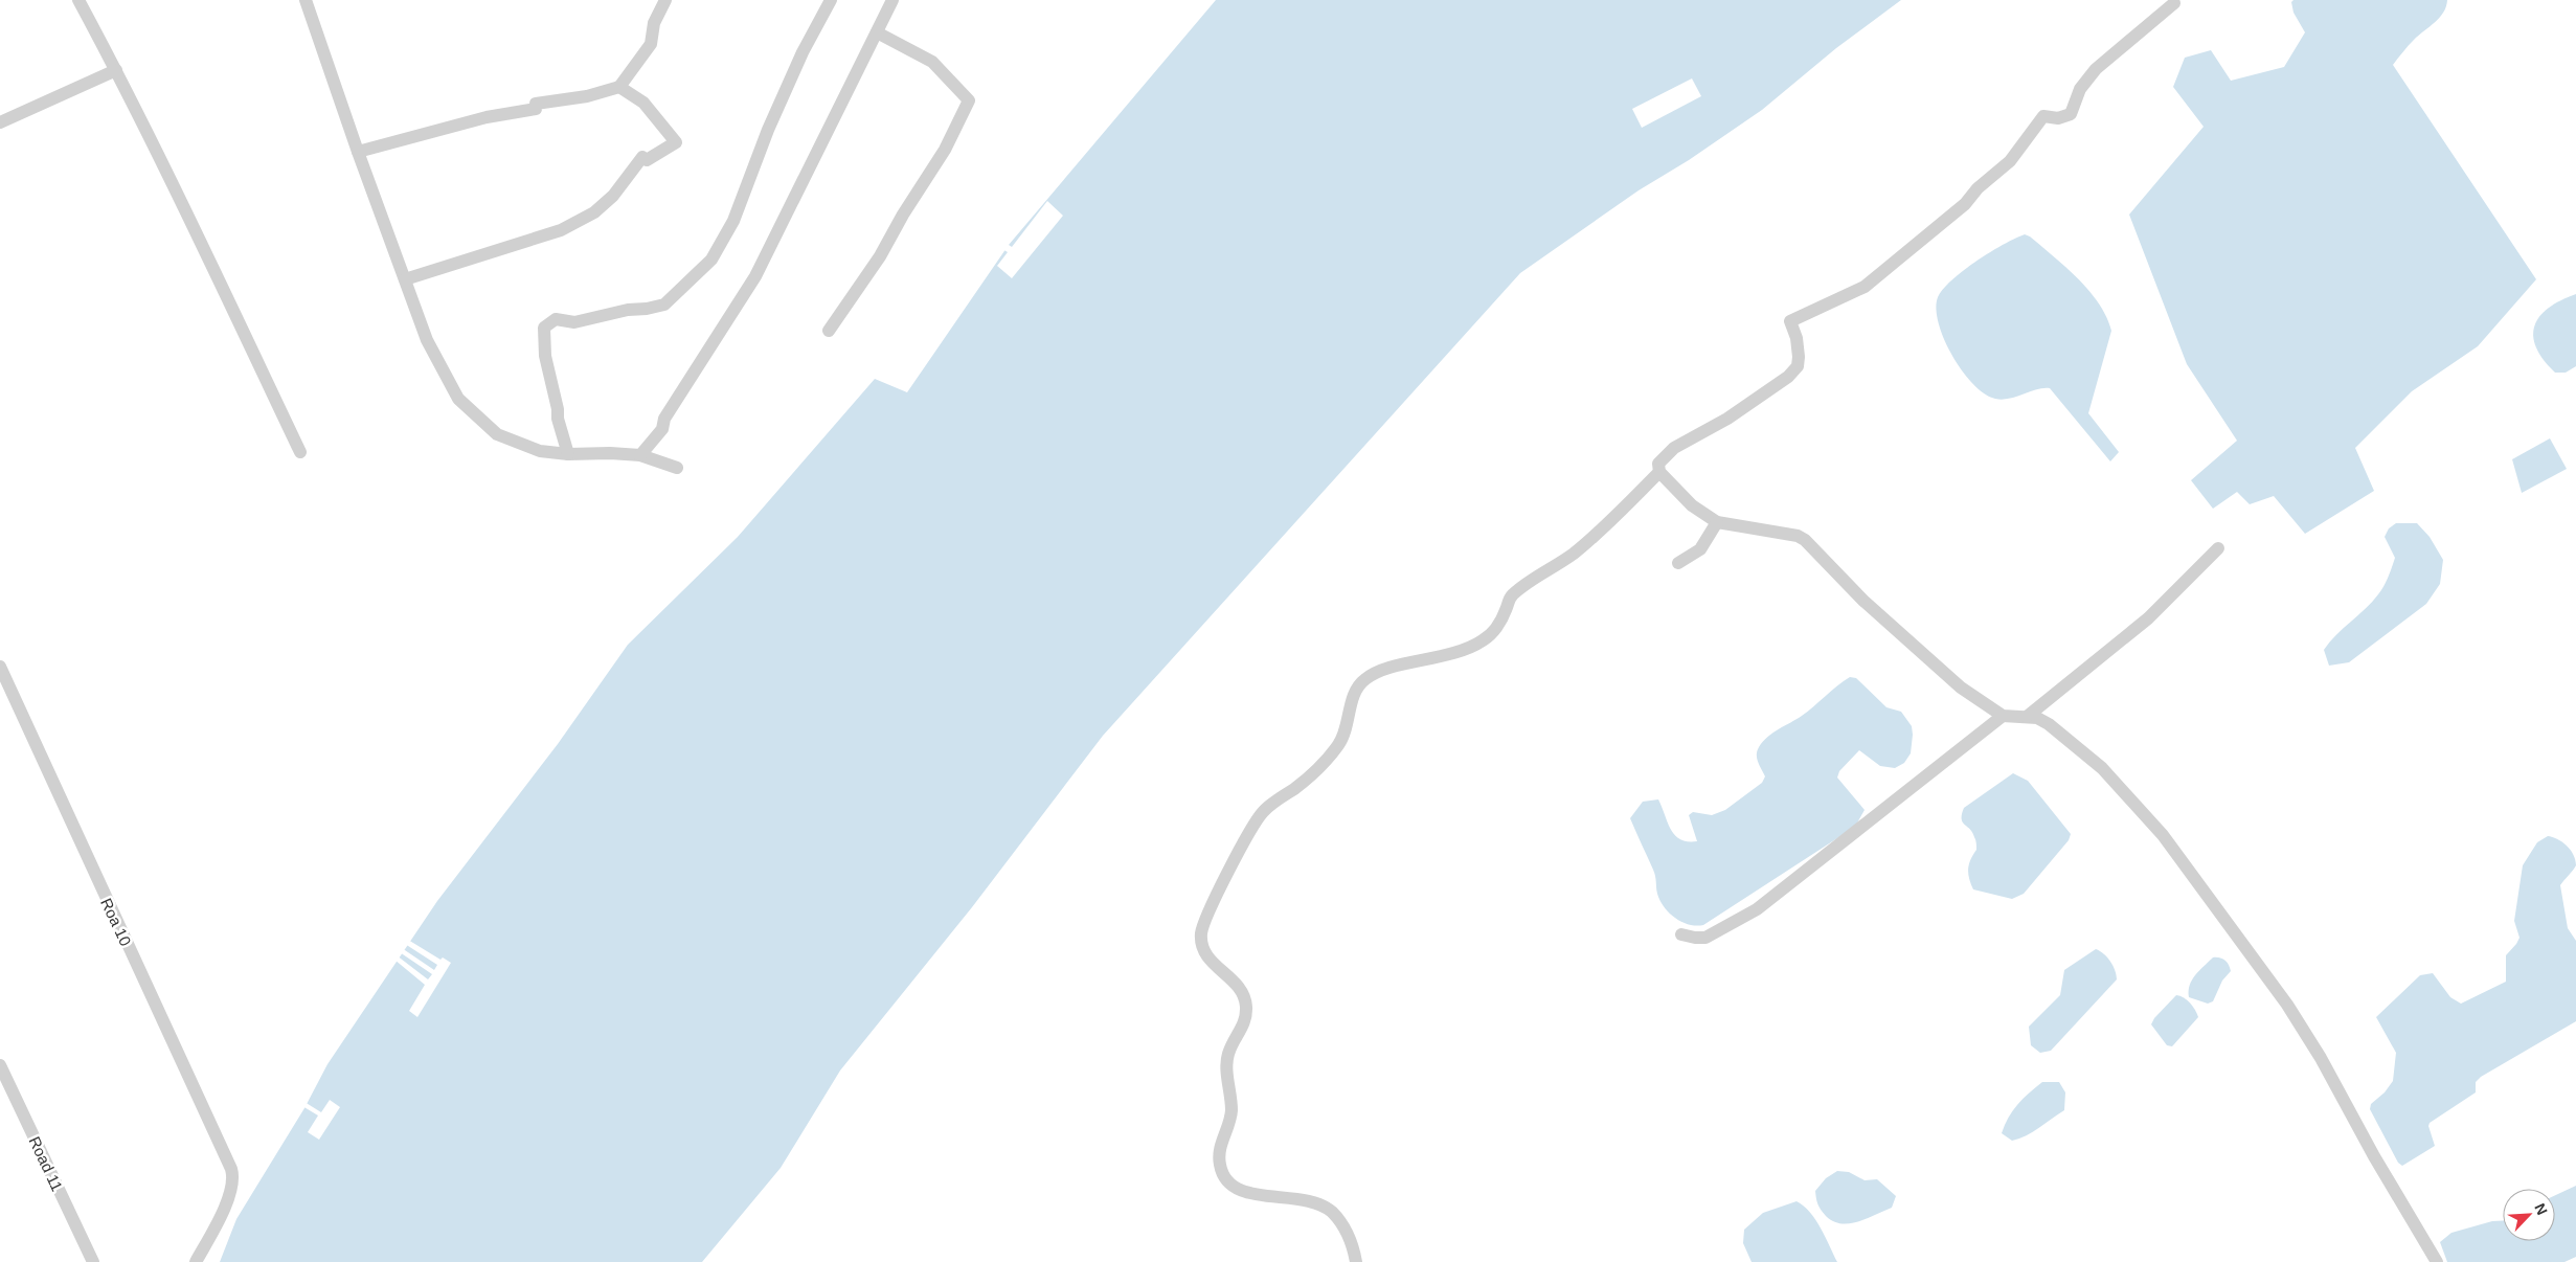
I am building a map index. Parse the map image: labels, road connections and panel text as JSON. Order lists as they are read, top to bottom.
{
  "streets": {
    "street": ["Roa 10", "Road 11"]
  },
  "north": "top right"
}
